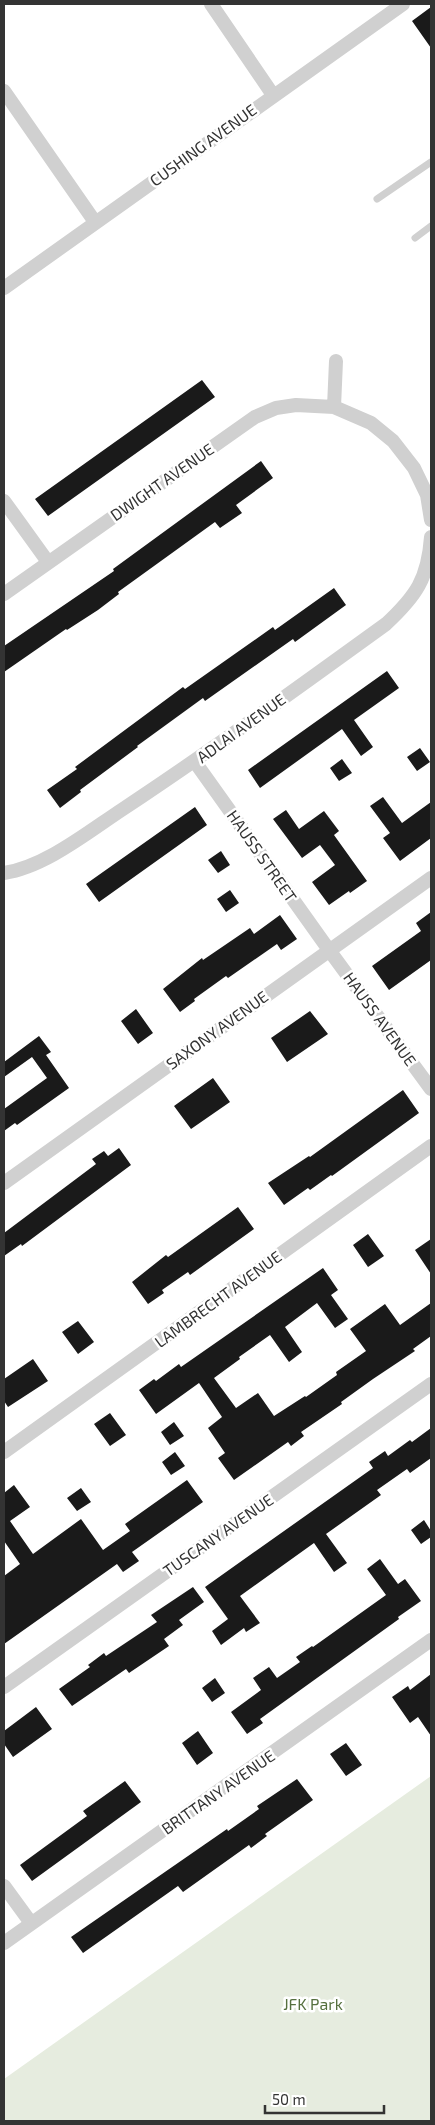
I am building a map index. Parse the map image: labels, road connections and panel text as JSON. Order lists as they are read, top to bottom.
{
  "streets": {
    "street": [
      "CUSHING AVENUE",
      "DWIGHT AVENUE",
      "ADLAI AVENUE",
      "HAUSS STREET",
      "HAUSS AVENUE",
      "SAXONY AVENUE",
      "LAMBRECHT AVENUE",
      "TUSCANY AVENUE",
      "BRITTANY AVENUE"
    ]
  },
  "crossings": [
    ["ADLAI AVENUE", "HAUSS STREET"],
    ["HAUSS STREET", "HAUSS AVENUE"],
    ["HAUSS STREET", "SAXONY AVENUE"],
    ["HAUSS AVENUE", "SAXONY AVENUE"]
  ],
  "parks": ["JFK Park"],
  "scale_bar": "50 m"
}
